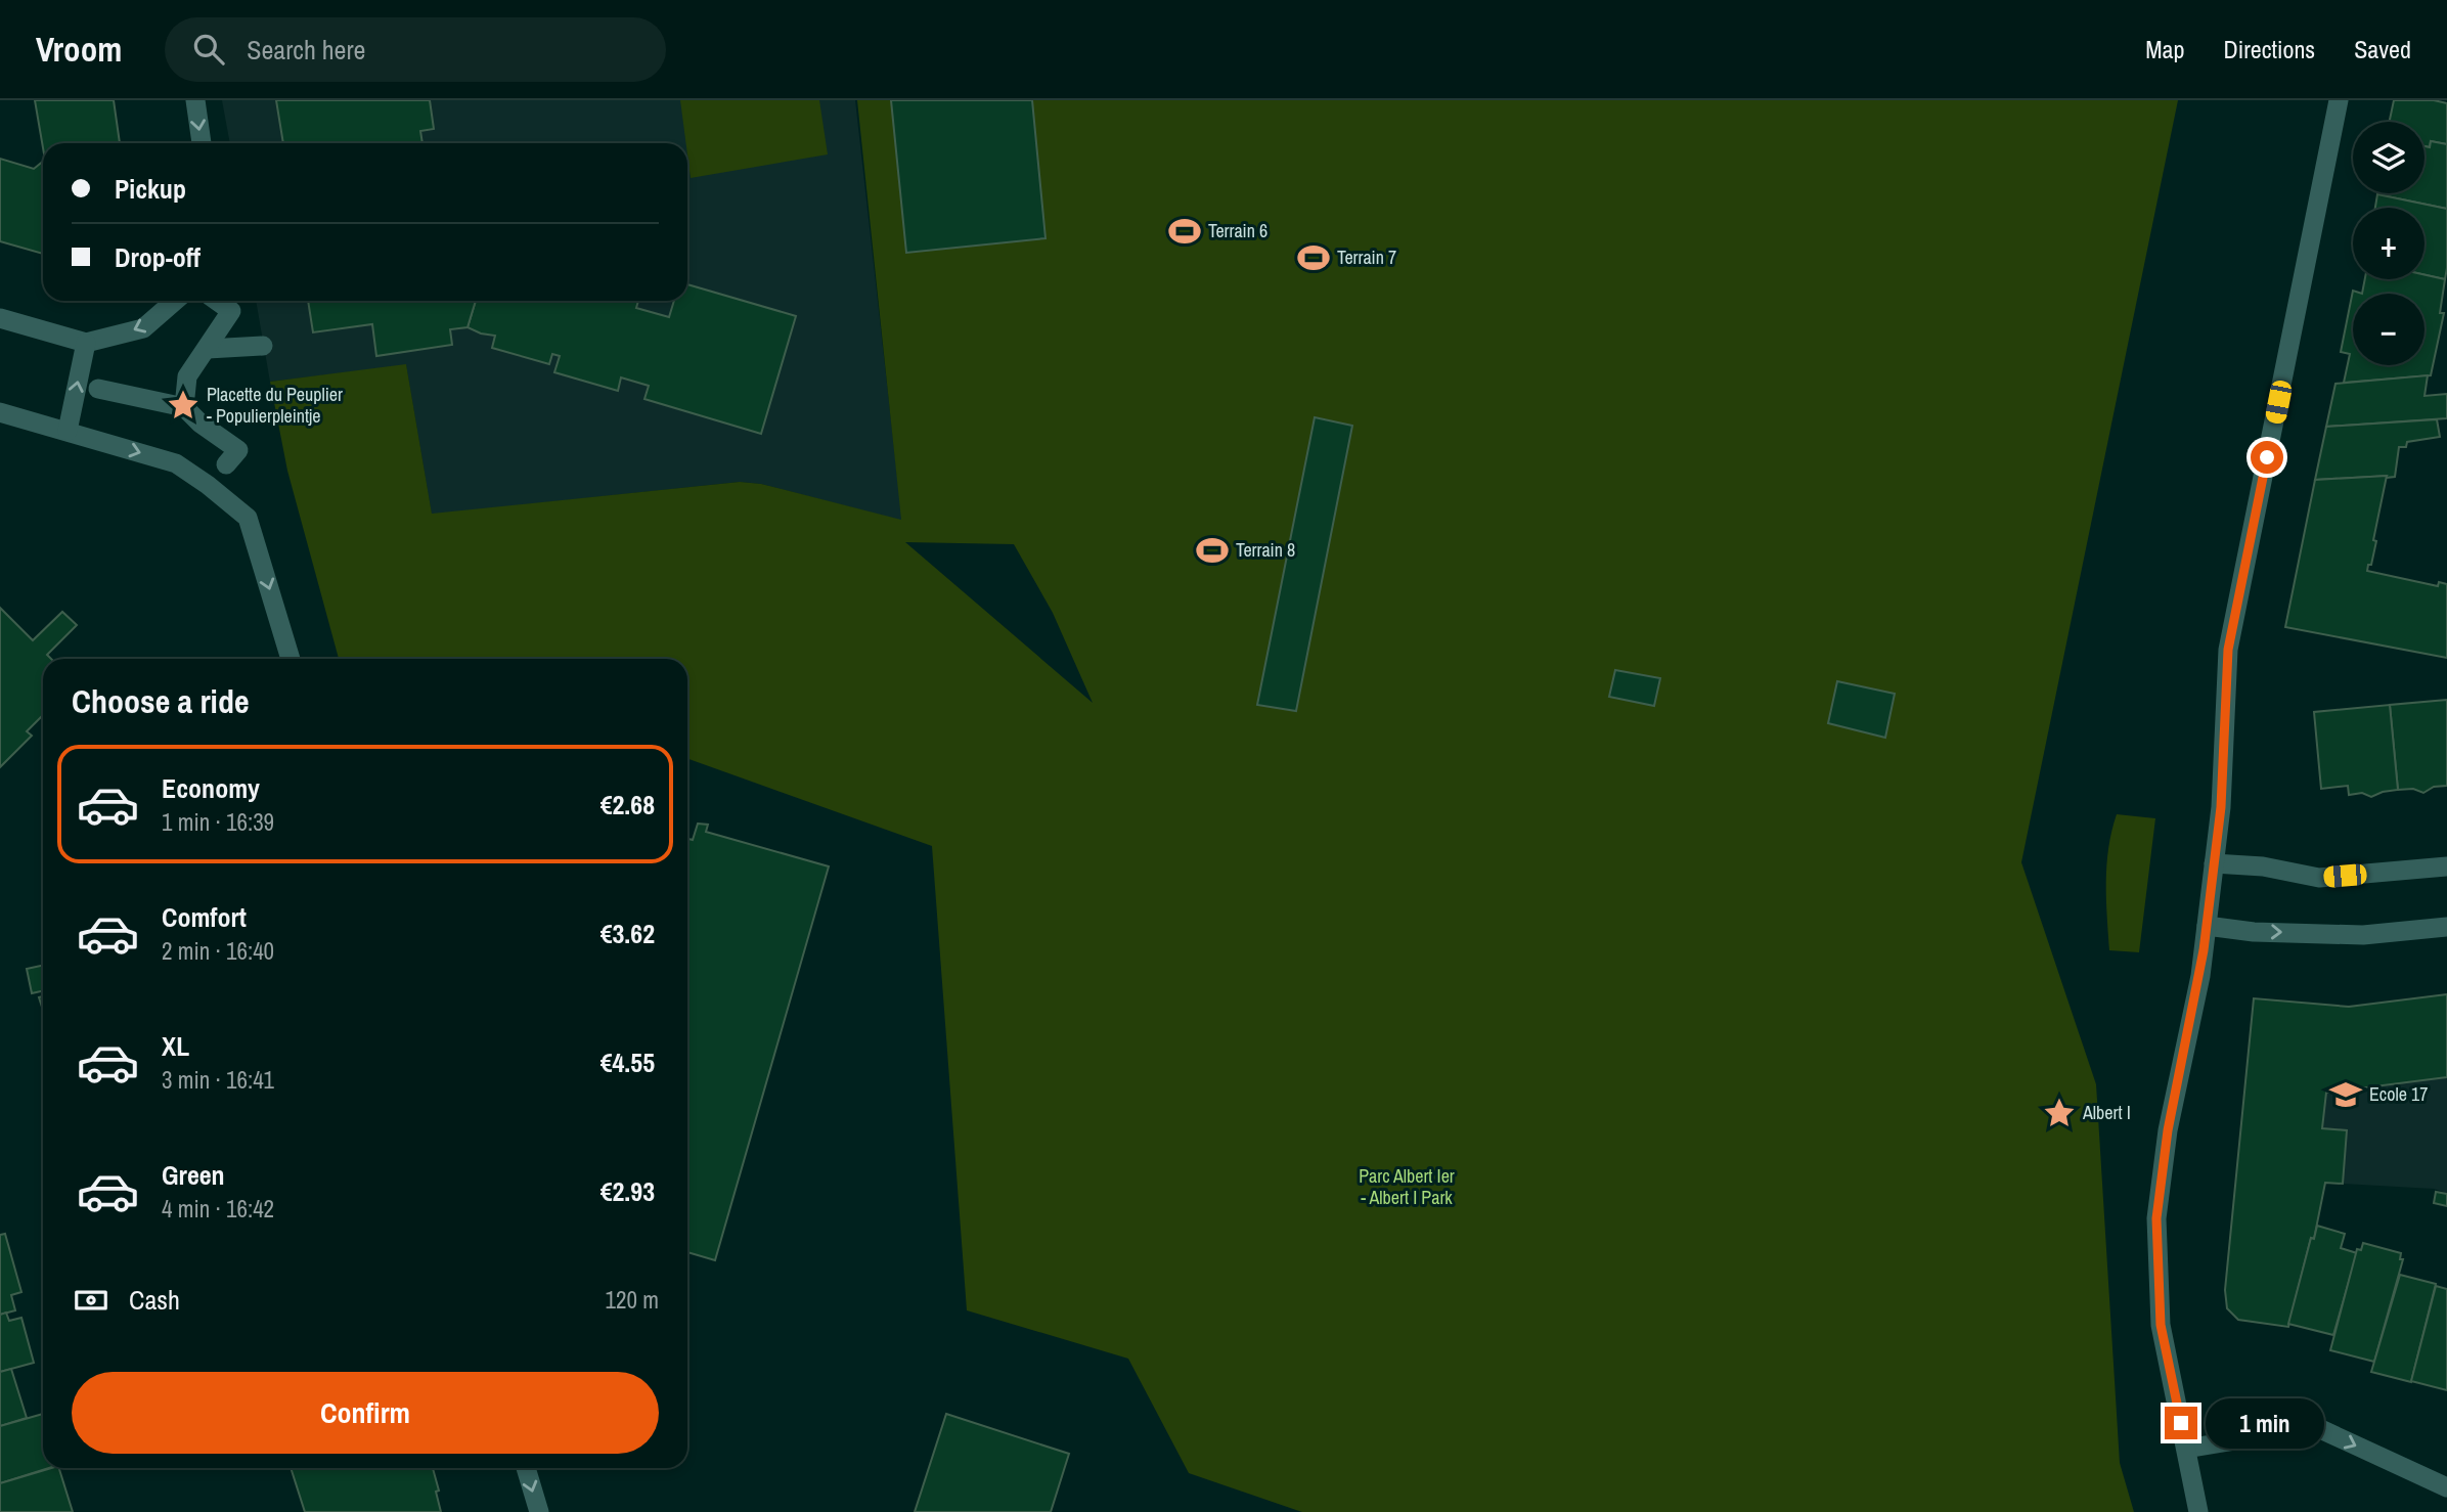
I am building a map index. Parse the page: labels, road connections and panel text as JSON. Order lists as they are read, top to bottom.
{
  "parks": ["Parc Albert Ier - Albert I Park"],
  "places": {
    "sports": ["Terrain 6", "Terrain 7", "Terrain 8"],
    "place": ["Placette du Peuplier - Populierpleintje", "Albert I"],
    "school or university": ["Ecole 17"]
  },
  "page": {
    "header": "Vroom",
    "search": "Search here",
    "nav": ["Map", "Directions", "Saved"],
    "map_buttons": ["+", "−"],
    "banner": ["Pickup", "Drop-off"],
    "heading": "Choose a ride",
    "list": [
      {
        "name": "Economy",
        "note": "1 min · 16:39",
        "value": "€2.68"
      },
      {
        "name": "Comfort",
        "note": "2 min · 16:40",
        "value": "€3.62"
      },
      {
        "name": "XL",
        "note": "3 min · 16:41",
        "value": "€4.55"
      },
      {
        "name": "Green",
        "note": "4 min · 16:42",
        "value": "€2.93"
      }
    ],
    "pay": ["Cash", "120 m"],
    "buttons": "Confirm",
    "bubble": "1 min"
  }
}
